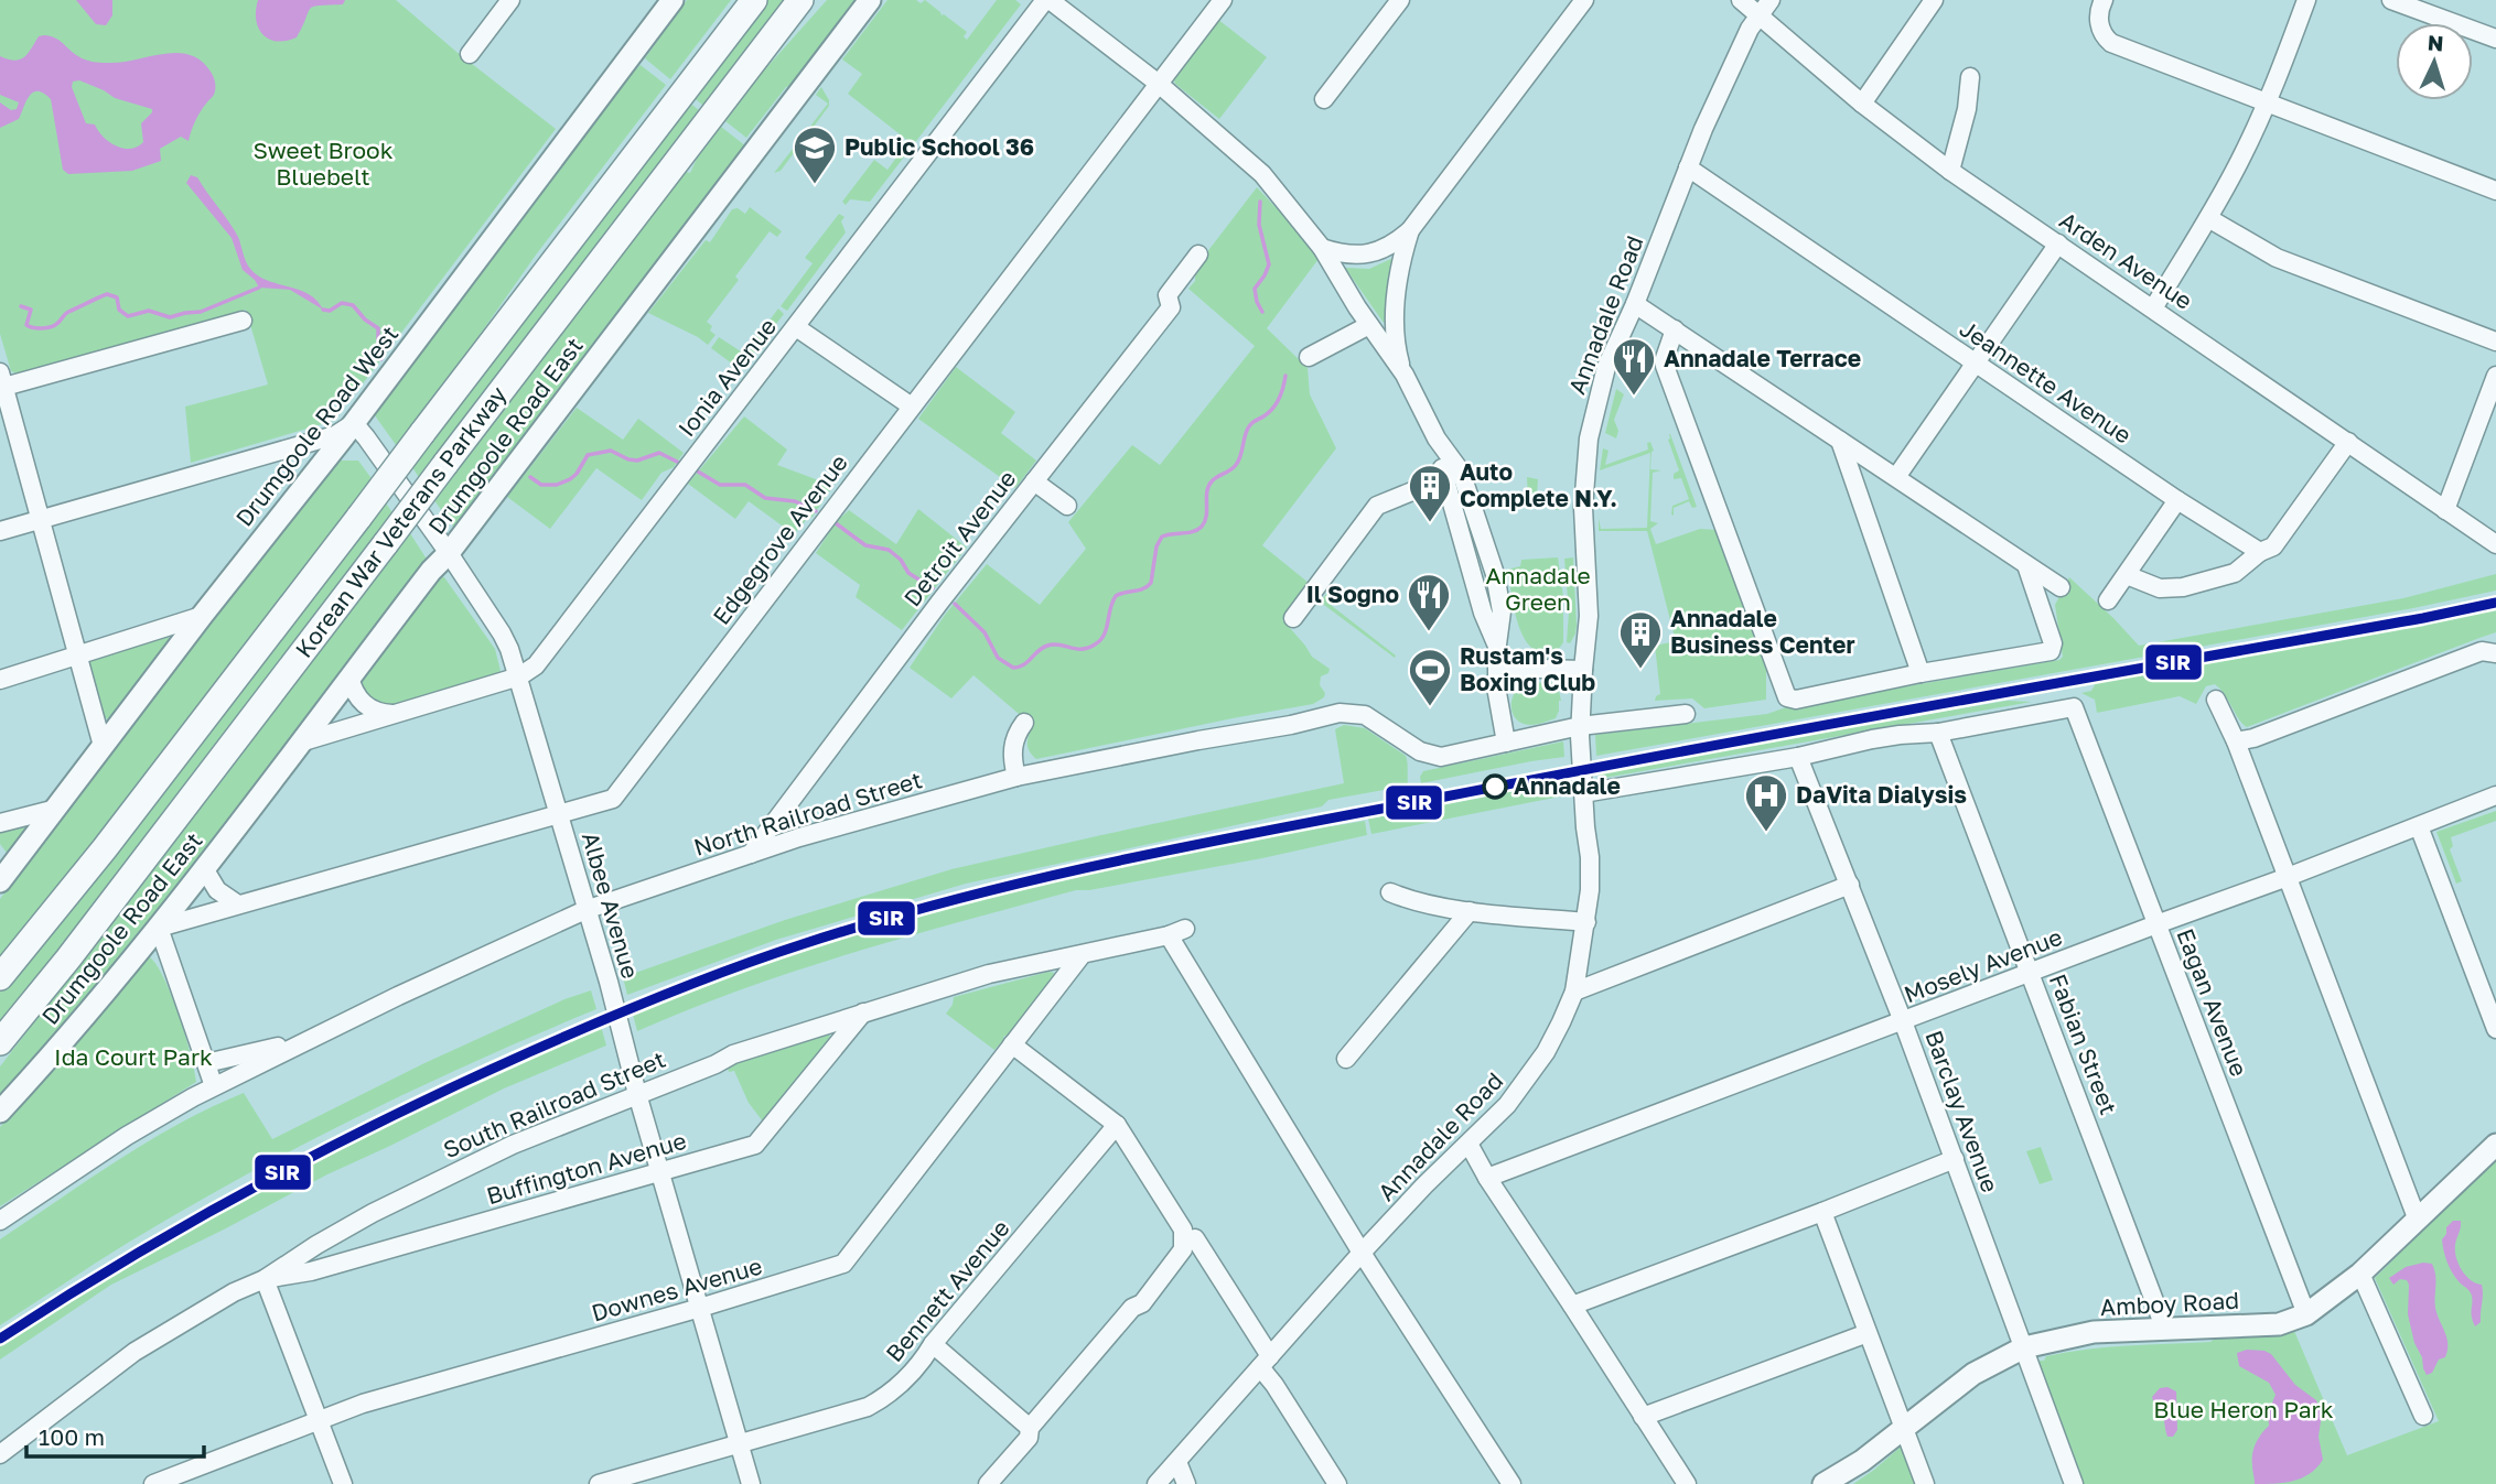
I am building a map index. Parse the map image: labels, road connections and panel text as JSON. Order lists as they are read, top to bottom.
{
  "streets": {
    "highway": ["Korean War Veterans Parkway"],
    "main road": ["Drumgoole Road West", "Drumgoole Road East", "Amboy Road"],
    "street": [
      "Arden Avenue",
      "Annadale Road",
      "Ionia Avenue",
      "Jeannette Avenue",
      "Detroit Avenue",
      "Edgegrove Avenue",
      "North Railroad Street",
      "Albee Avenue",
      "Mosely Avenue",
      "Eagan Avenue",
      "Fabian Street",
      "South Railroad Street",
      "Barclay Avenue",
      "Buffington Avenue",
      "Downes Avenue",
      "Bennett Avenue"
    ]
  },
  "crossings": [
    ["Arden Avenue", "Annadale Road"],
    ["Annadale Road", "Jeannette Avenue"],
    ["Annadale Road", "South Railroad Street"],
    ["Ionia Avenue", "Drumgoole Road East"],
    ["Ionia Avenue", "Albee Avenue"],
    ["Drumgoole Road West", "Albee Avenue"],
    ["Drumgoole Road East", "Edgegrove Avenue"],
    ["Drumgoole Road East", "Albee Avenue"],
    ["Detroit Avenue", "North Railroad Street"],
    ["Edgegrove Avenue", "Albee Avenue"],
    ["North Railroad Street", "Albee Avenue"],
    ["Albee Avenue", "South Railroad Street"],
    ["Albee Avenue", "Buffington Avenue"],
    ["Albee Avenue", "Downes Avenue"],
    ["Albee Avenue", "Bennett Avenue"],
    ["Mosely Avenue", "Eagan Avenue"],
    ["Mosely Avenue", "Fabian Street"],
    ["Mosely Avenue", "Barclay Avenue"],
    ["Eagan Avenue", "Fabian Street"],
    ["Eagan Avenue", "Amboy Road"],
    ["Fabian Street", "Amboy Road"],
    ["South Railroad Street", "Buffington Avenue"],
    ["South Railroad Street", "Downes Avenue"],
    ["Barclay Avenue", "Amboy Road"]
  ],
  "parks": [
    "Sweet Brook Bluebelt",
    "Annadale Green",
    "Ida Court Park",
    "Blue Heron Park"
  ],
  "places": {
    "school or university": ["Public School 36"],
    "restaurant": ["Annadale Terrace", "Il Sogno"],
    "building": ["Auto Complete N.Y.", "Annadale Business Center"],
    "sports": ["Rustam's Boxing Club"],
    "other": ["Annadale"],
    "hospital": ["DaVita Dialysis"]
  },
  "lines": ["transit line SIR"],
  "scale_bar": "100 m",
  "north": "top"
}
